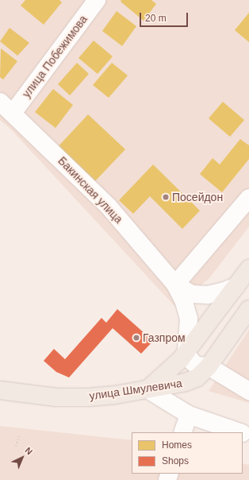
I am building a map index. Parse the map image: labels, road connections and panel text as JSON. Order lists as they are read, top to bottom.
{
  "streets": {
    "main road": ["улица Шмулевича"],
    "street": ["улица Побежимова", "Бакинская улица"]
  },
  "crossings": [
    ["улица Побежимова", "Бакинская улица"]
  ],
  "places": ["Посейдон", "Газпром"],
  "legend": ["Homes", "Shops"],
  "scale_bar": "20 m",
  "north": "top right"
}
